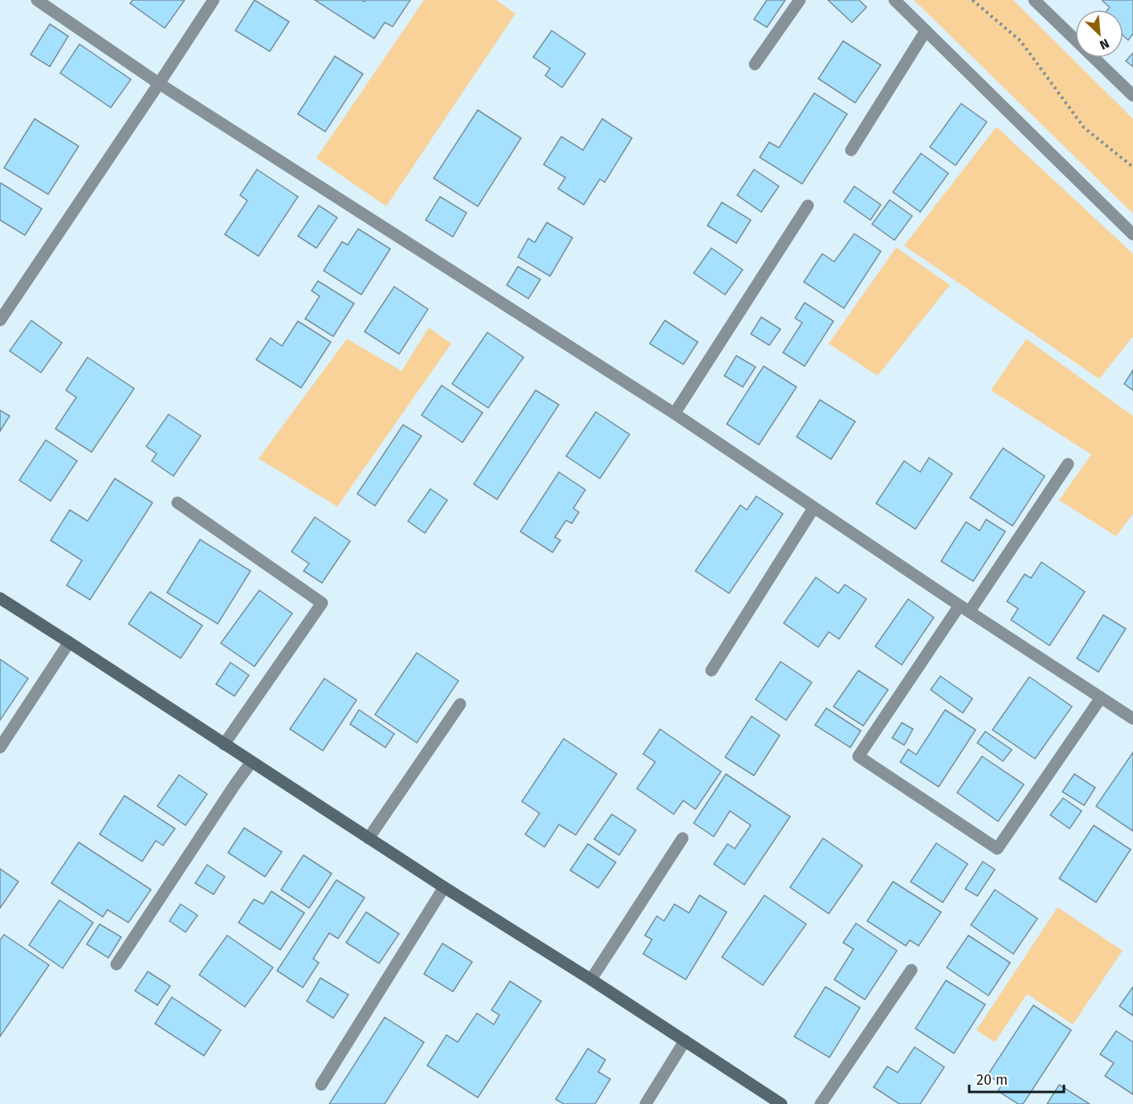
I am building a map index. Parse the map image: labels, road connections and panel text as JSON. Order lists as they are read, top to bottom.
{
  "scale_bar": "20 m",
  "north": "bottom right"
}
